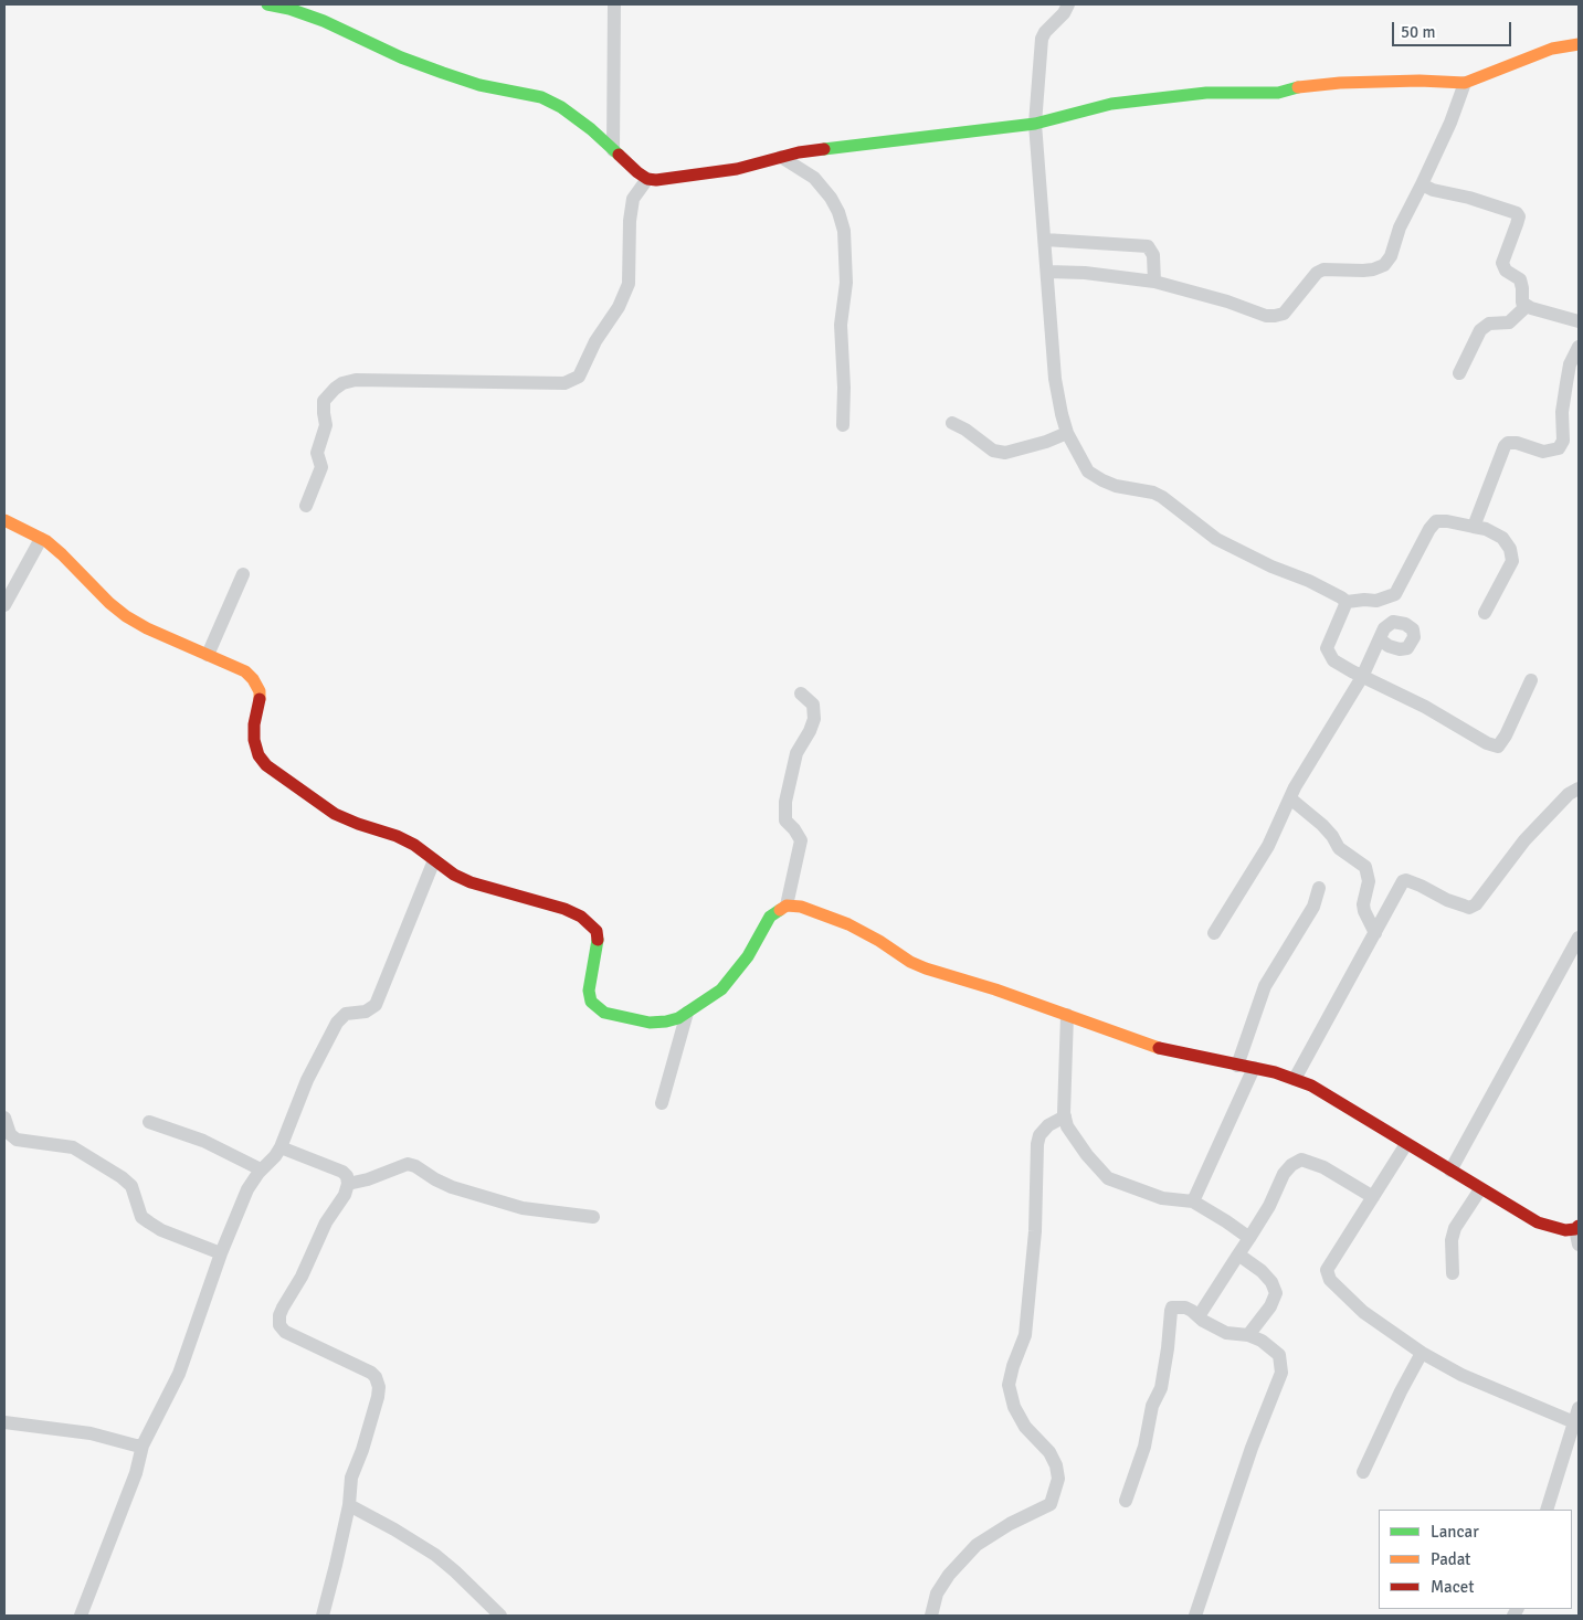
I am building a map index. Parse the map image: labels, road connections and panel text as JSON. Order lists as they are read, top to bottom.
{
  "legend": ["Lancar", "Padat", "Macet"],
  "scale_bar": "50 m"
}
